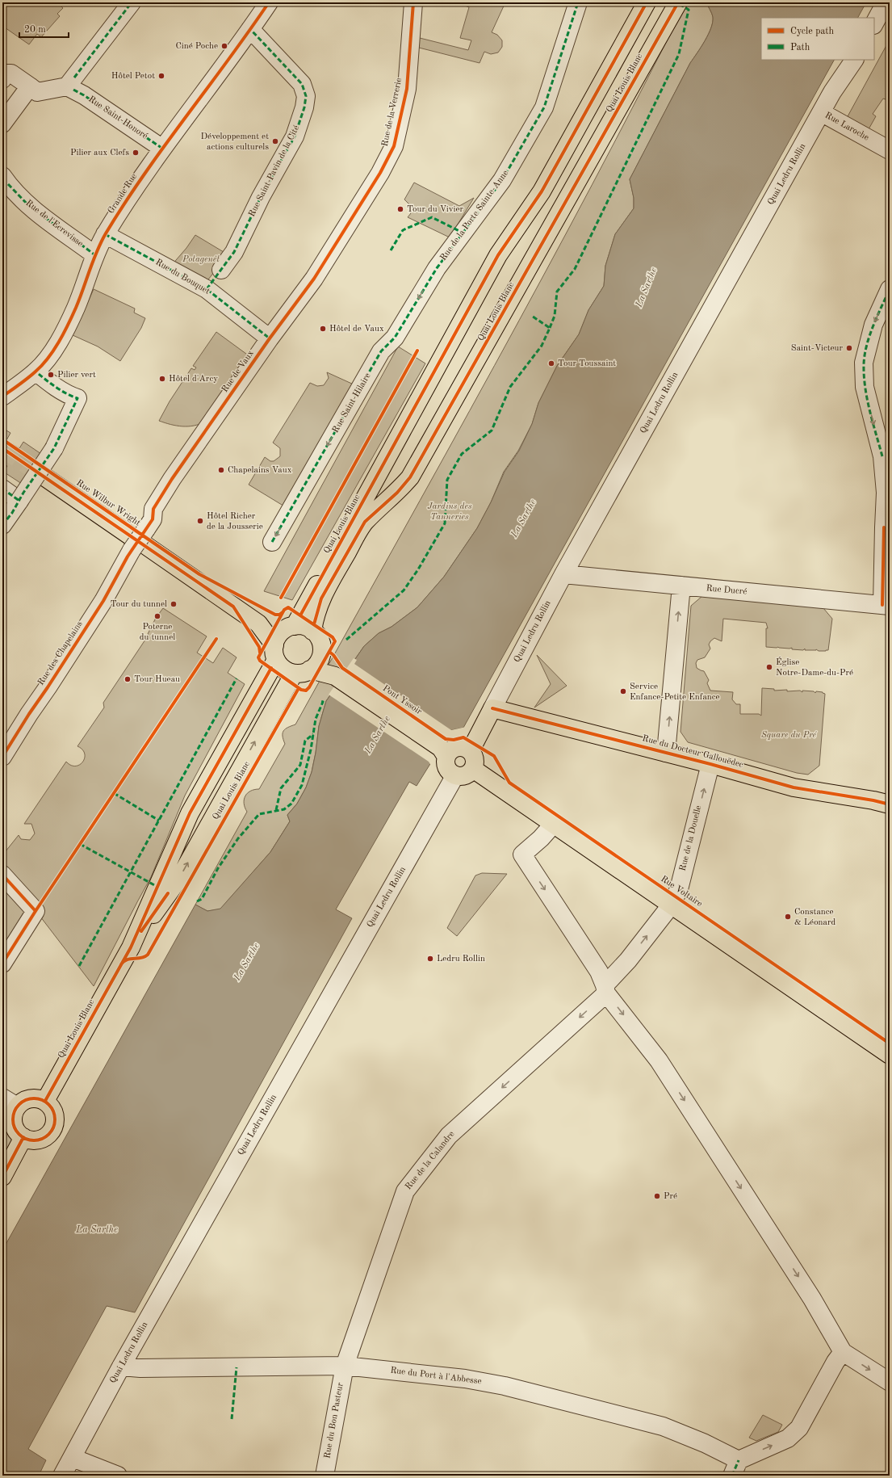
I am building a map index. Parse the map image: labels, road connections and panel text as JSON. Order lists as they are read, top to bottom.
{
  "streets": {
    "main road": [
      "Quai Louis Blanc",
      "Quai Ledru Rollin",
      "Rue Wilbur Wright",
      "Pont Yssoir",
      "Rue du Docteur Gallouëdec",
      "Rue Voltaire"
    ],
    "street": [
      "Rue de la Verrerie",
      "Rue Saint-Honoré",
      "Rue Laroche",
      "Rue Saint-Pavin de la Cité",
      "Grande Rue",
      "Rue de la Porte Sainte-Anne",
      "Rue de l'Ecrevisse",
      "Rue du Bouquet",
      "Rue de Vaux",
      "Rue Saint-Hilaire",
      "Rue Ducré",
      "Rue des Chapelains",
      "Rue de la Douelle",
      "Rue de la Calandre",
      "Rue du Port à l'Abbesse",
      "Rue du Bon Pasteur"
    ]
  },
  "crossings": [
    ["Quai Louis Blanc", "Rue Wilbur Wright"],
    ["Quai Louis Blanc", "Pont Yssoir"],
    ["Rue de la Verrerie", "Rue de Vaux"],
    ["Rue Saint-Honoré", "Grande Rue"],
    ["Rue Laroche", "Quai Ledru Rollin"],
    ["Rue Saint-Pavin de la Cité", "Grande Rue"],
    ["Rue Saint-Pavin de la Cité", "Rue du Bouquet"],
    ["Quai Ledru Rollin", "Rue Ducré"],
    ["Quai Ledru Rollin", "Pont Yssoir"],
    ["Quai Ledru Rollin", "Rue du Docteur Gallouëdec"],
    ["Quai Ledru Rollin", "Rue Voltaire"],
    ["Quai Ledru Rollin", "Rue du Port à l'Abbesse"],
    ["Grande Rue", "Rue de l'Ecrevisse"],
    ["Grande Rue", "Rue du Bouquet"],
    ["Rue de la Porte Sainte-Anne", "Rue Saint-Hilaire"],
    ["Rue du Bouquet", "Rue de Vaux"],
    ["Rue de Vaux", "Rue Wilbur Wright"],
    ["Rue de Vaux", "Rue des Chapelains"],
    ["Rue Wilbur Wright", "Rue des Chapelains"],
    ["Rue Wilbur Wright", "Pont Yssoir"],
    ["Pont Yssoir", "Rue Voltaire"],
    ["Rue du Docteur Gallouëdec", "Rue de la Douelle"],
    ["Rue de la Douelle", "Rue Voltaire"],
    ["Rue de la Douelle", "Rue de la Calandre"],
    ["Rue de la Calandre", "Rue du Port à l'Abbesse"],
    ["Rue de la Calandre", "Rue du Bon Pasteur"],
    ["Rue du Port à l'Abbesse", "Rue du Bon Pasteur"]
  ],
  "one_way": ["Rue Saint-Hilaire", "Rue de la Douelle", "Rue de la Calandre"],
  "water": ["La Sarthe"],
  "parks": ["Potagenêt", "Jardins des Tanneries", "Square du Pré"],
  "places": [
    "Ciné Poche",
    "Hôtel Petot",
    "Développement et actions culturels",
    "Pilier aux Clefs",
    "Tour du Vivier",
    "Hôtel de Vaux",
    "Saint-Victeur",
    "Tour Toussaint",
    "Pilier vert",
    "Hôtel d'Arcy",
    "Chapelains Vaux",
    "Hôtel Richer de la Jousserie",
    "Tour du tunnel",
    "Poterne du tunnel",
    "Église Notre-Dame-du-Pré",
    "Tour Hueau",
    "Service Enfance-Petite Enfance",
    "Constance & Léonard",
    "Ledru Rollin",
    "Pré"
  ],
  "legend": ["Cycle path", "Path"],
  "scale_bar": "20 m"
}
